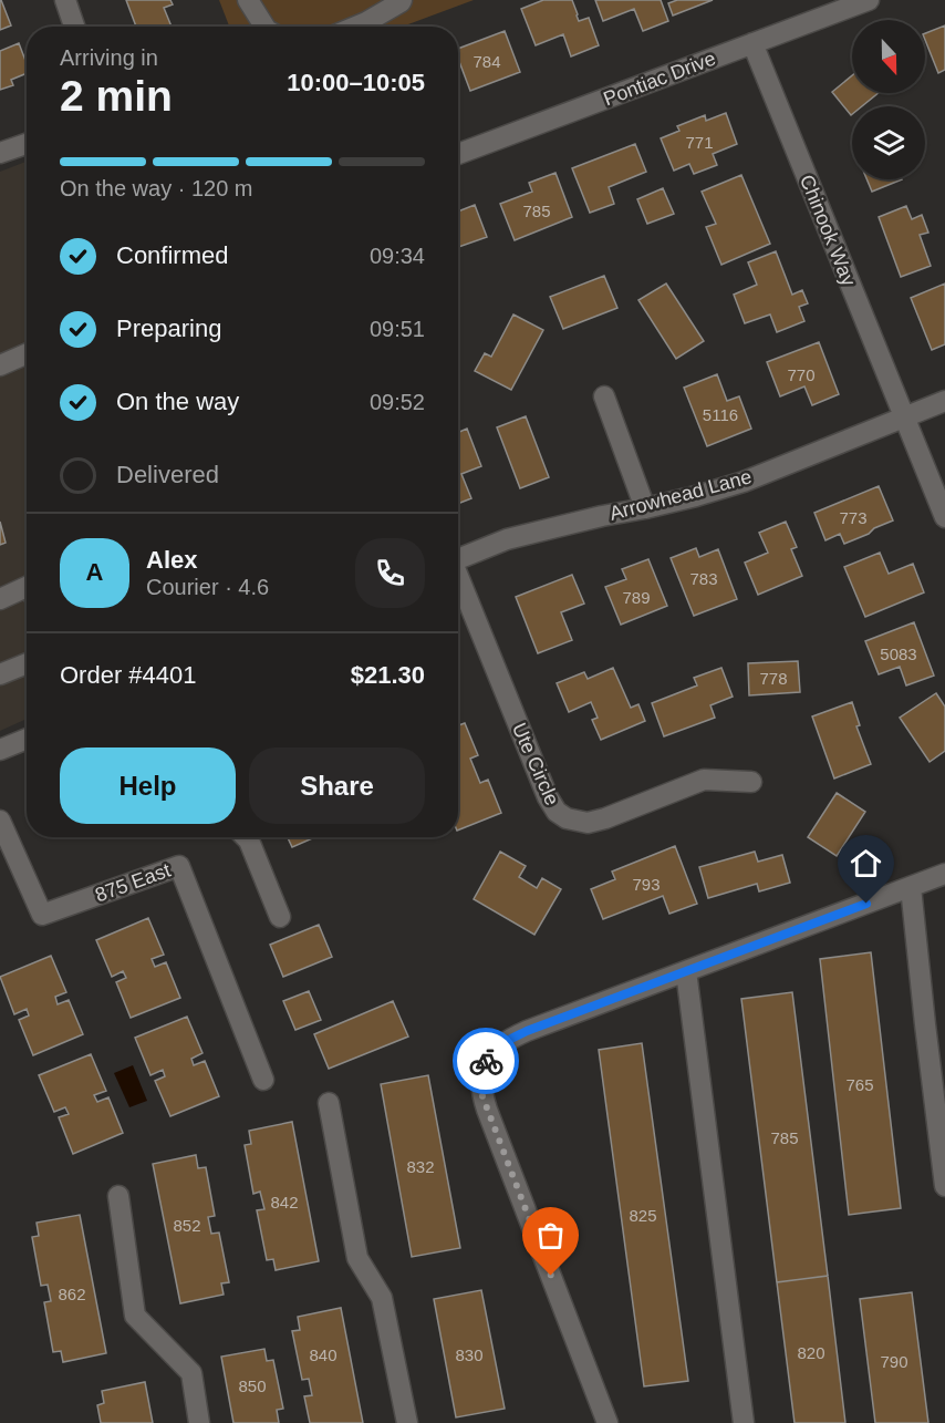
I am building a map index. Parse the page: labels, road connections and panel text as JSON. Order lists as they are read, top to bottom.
{
  "streets": {
    "street": [
      "Pontiac Drive",
      "Chinook Way",
      "Arrowhead Lane",
      "Ute Circle",
      "875 East"
    ]
  },
  "crossings": [
    ["Pontiac Drive", "Chinook Way"],
    ["Chinook Way", "Arrowhead Lane"]
  ],
  "house_numbers": [
    "784",
    "771",
    "785",
    "770",
    "5116",
    "773",
    "783",
    "789",
    "5083",
    "778",
    "793",
    "765",
    "785",
    "832",
    "842",
    "825",
    "852",
    "862",
    "820",
    "840",
    "830",
    "790",
    "850"
  ],
  "north": "bottom",
  "page": {
    "heading": ["2 min", "Arriving in", "10:00–10:05"],
    "panel": [
      "Alex",
      "Courier · 4.6",
      "Order #4401",
      "$21.30"
    ],
    "bar": "On the way · 120 m",
    "list": [
      ["Confirmed", "09:34"],
      ["Preparing", "09:51"],
      ["On the way", "09:52"],
      "Delivered"
    ],
    "round": "A",
    "buttons": ["Help", "Share"]
  }
}
